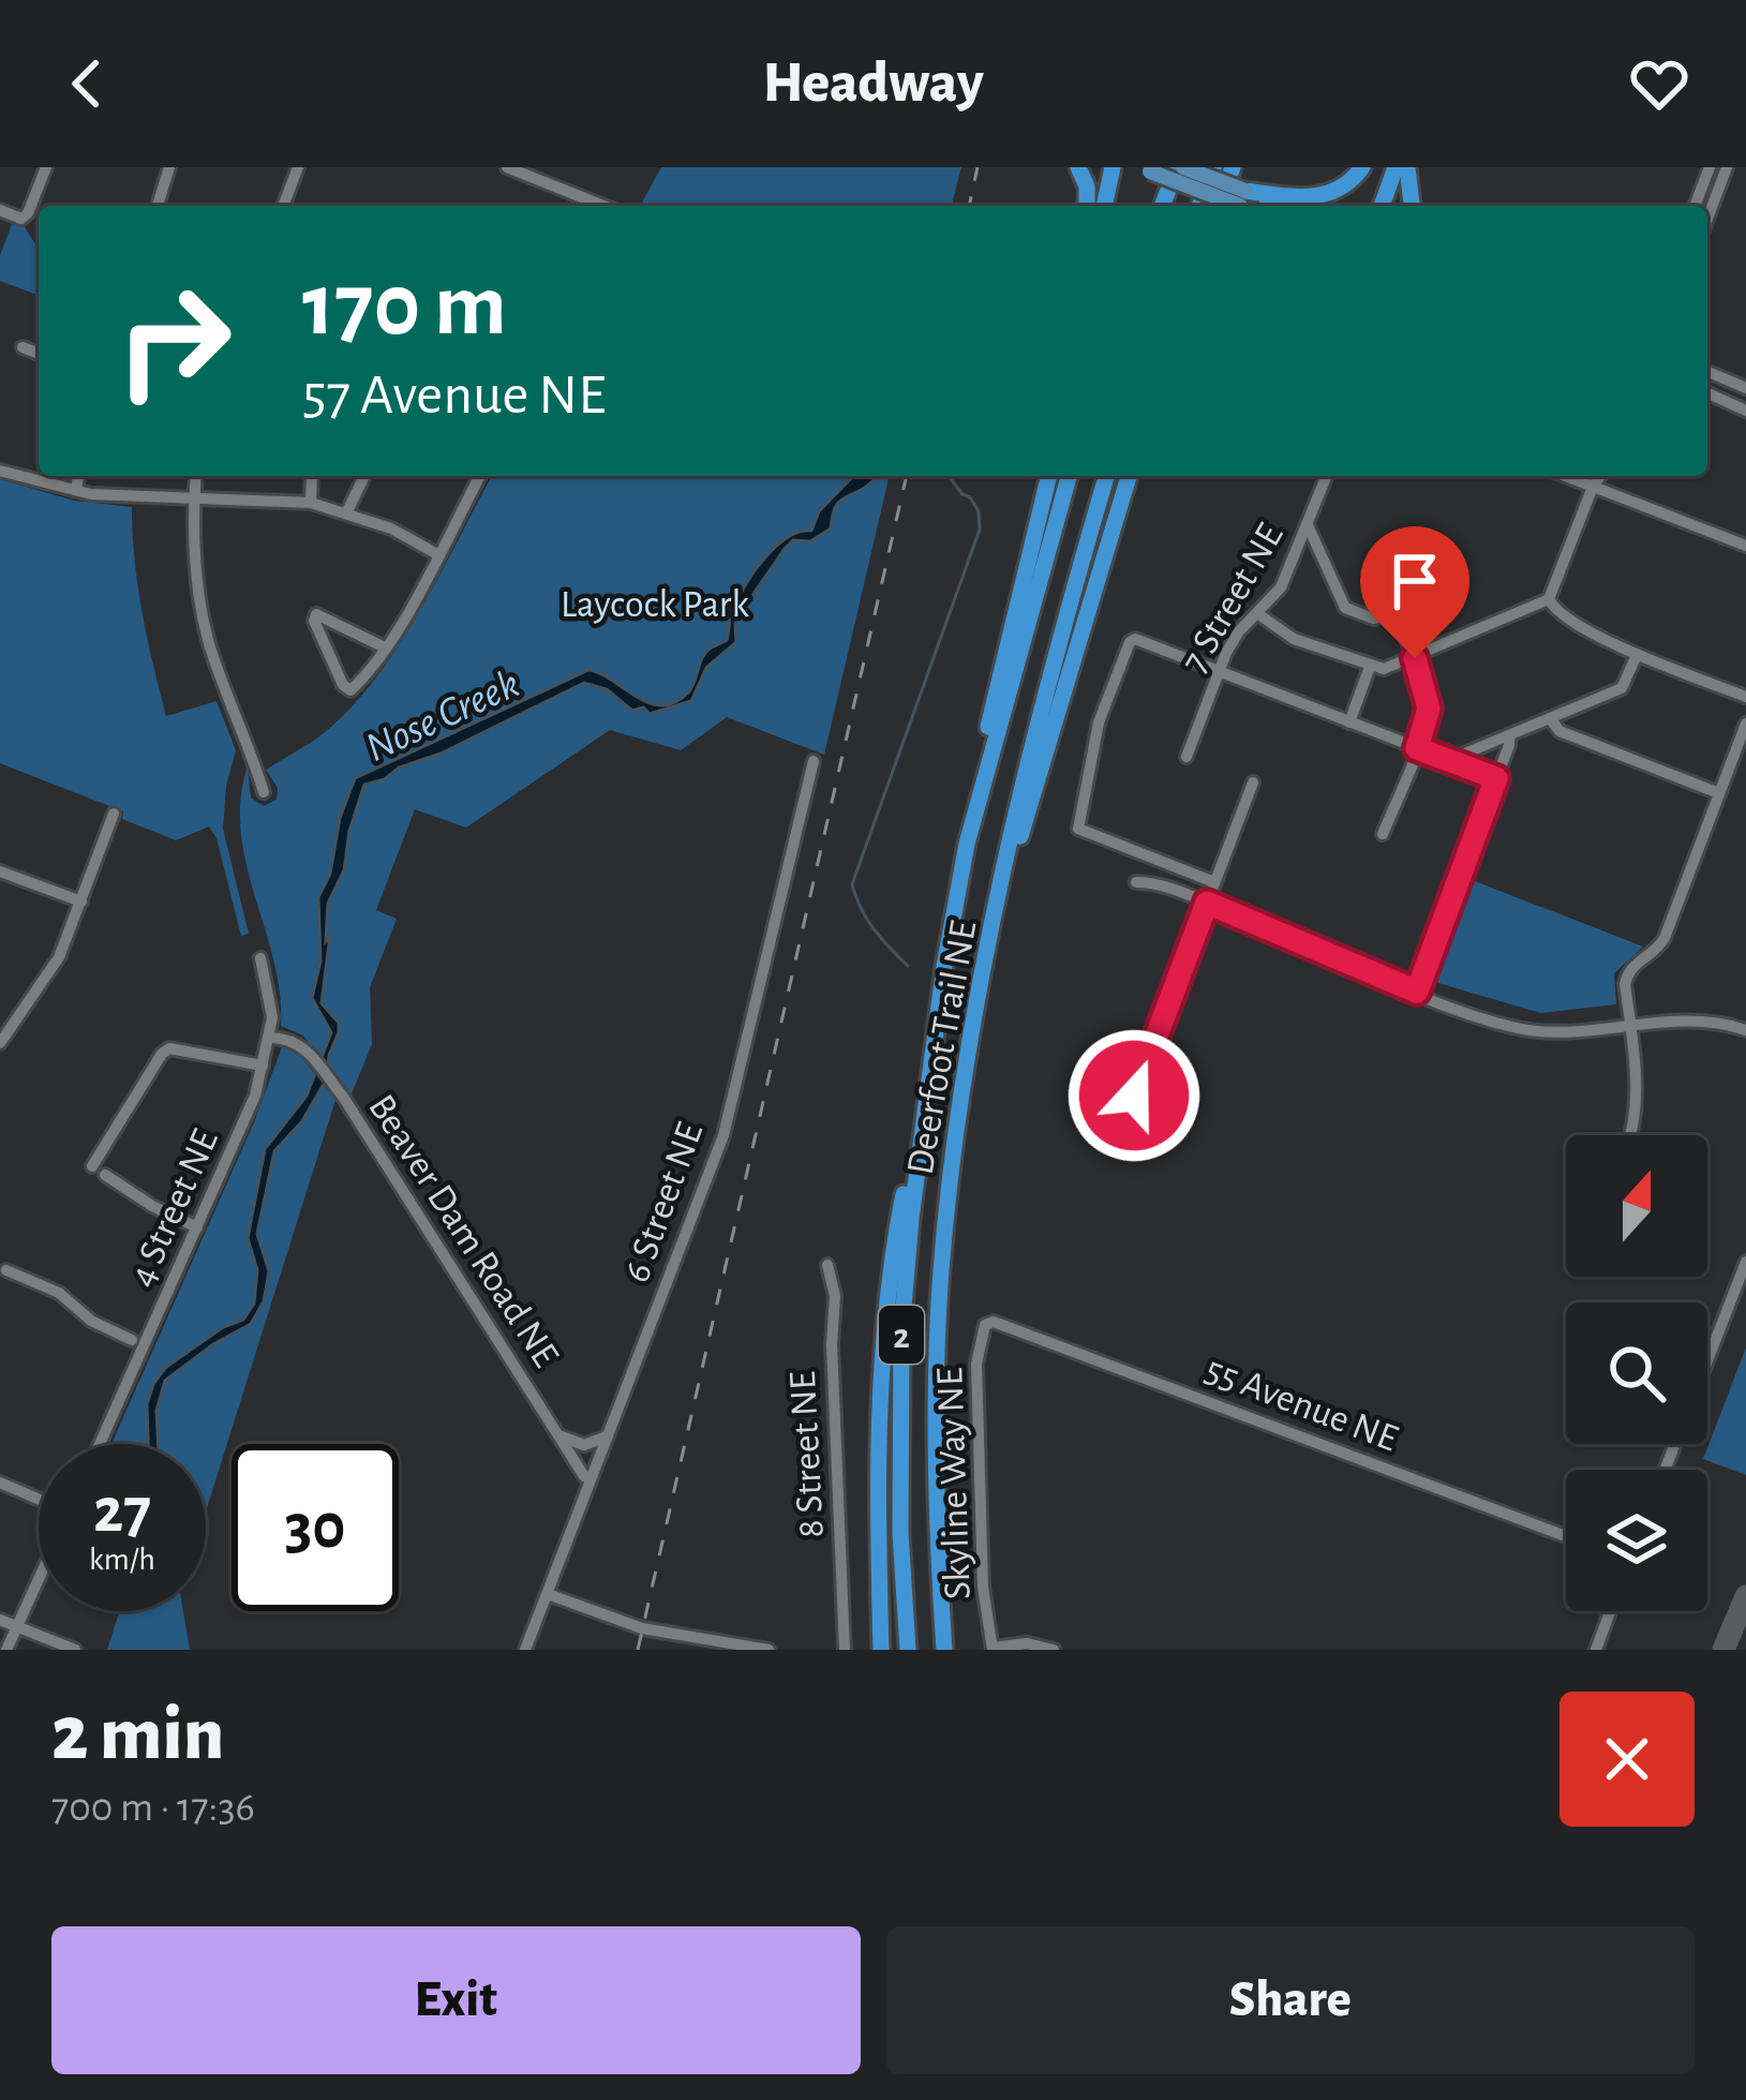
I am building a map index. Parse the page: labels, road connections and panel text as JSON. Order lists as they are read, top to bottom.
{
  "streets": {
    "highway": ["Deerfoot Trail NE", "2"],
    "street": [
      "7 Street NE",
      "6 Street NE",
      "4 Street NE",
      "Beaver Dam Road NE",
      "55 Avenue NE",
      "8 Street NE",
      "Skyline Way NE"
    ]
  },
  "crossings": [
    ["6 Street NE", "Beaver Dam Road NE"],
    ["4 Street NE", "Beaver Dam Road NE"],
    ["55 Avenue NE", "Skyline Way NE"]
  ],
  "water": ["Nose Creek"],
  "parks": ["Laycock Park"],
  "north": "top",
  "page": {
    "header": "Headway",
    "turn": ["170 m", "57 Avenue NE"],
    "speed": "27 km/h",
    "limit": "30",
    "heading": ["2 min", "700 m · 17:36"],
    "buttons": ["Exit", "Share"]
  }
}
